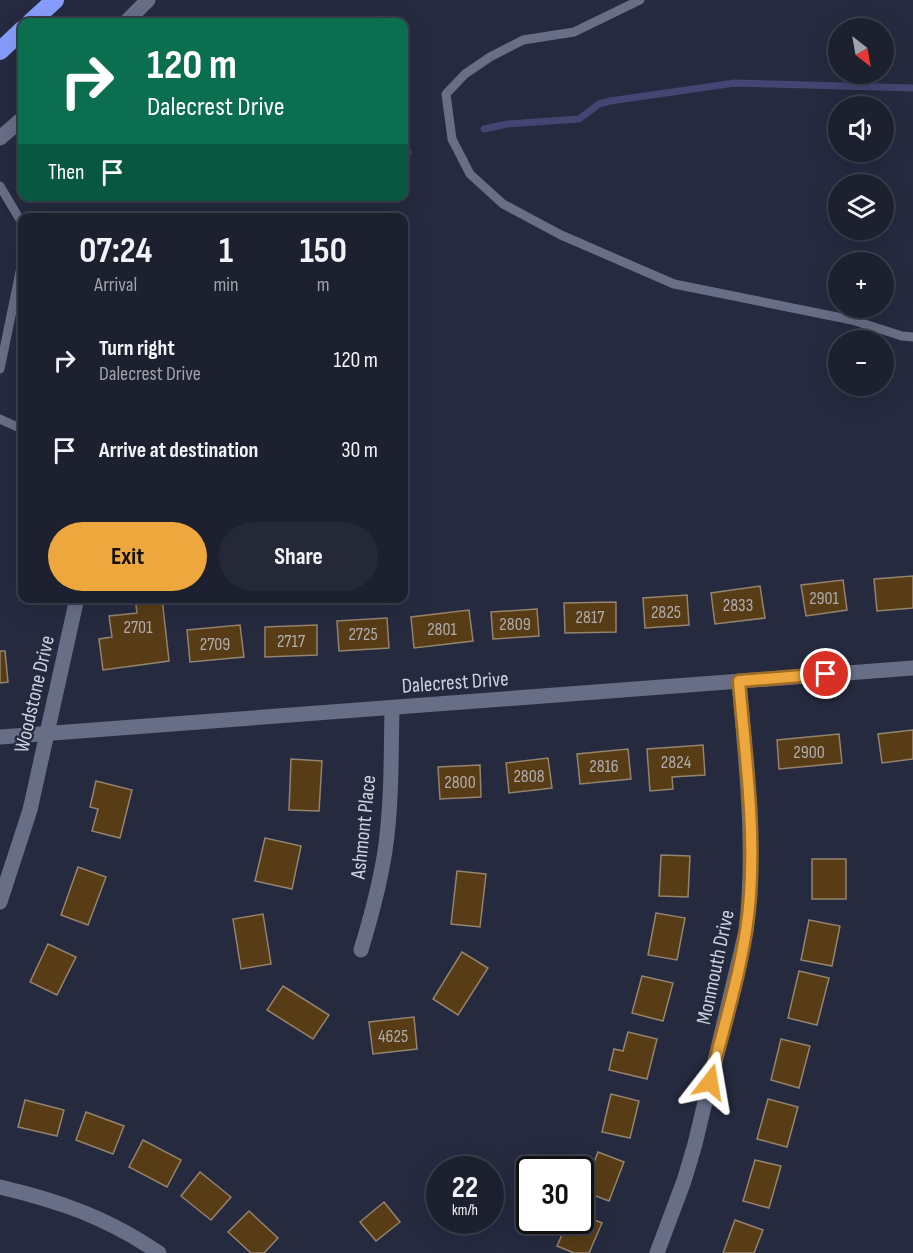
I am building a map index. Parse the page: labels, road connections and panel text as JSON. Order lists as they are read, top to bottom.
{
  "streets": {
    "street": [
      "Dalecrest Drive",
      "Woodstone Drive",
      "Ashmont Place",
      "Monmouth Drive"
    ]
  },
  "crossings": [
    ["Dalecrest Drive", "Woodstone Drive"],
    ["Dalecrest Drive", "Ashmont Place"],
    ["Dalecrest Drive", "Monmouth Drive"]
  ],
  "house_numbers": [
    "2901",
    "2833",
    "2825",
    "2817",
    "2809",
    "2701",
    "2801",
    "2725",
    "2717",
    "2709",
    "2900",
    "2824",
    "2816",
    "2808",
    "2800",
    "4625"
  ],
  "north": "bottom right",
  "page": {
    "map_buttons": ["+", "−"],
    "turn": ["120 m", "Dalecrest Drive"],
    "then": "Then",
    "eta": [
      "07:24",
      "Arrival",
      "1",
      "min",
      "150",
      "m"
    ],
    "list": [
      {
        "name": "Turn right",
        "note": "Dalecrest Drive",
        "value": "120 m"
      },
      {
        "name": "Arrive at destination",
        "value": "30 m"
      }
    ],
    "buttons": ["Exit", "Share"],
    "speed": "22 km/h",
    "limit": "30"
  }
}
